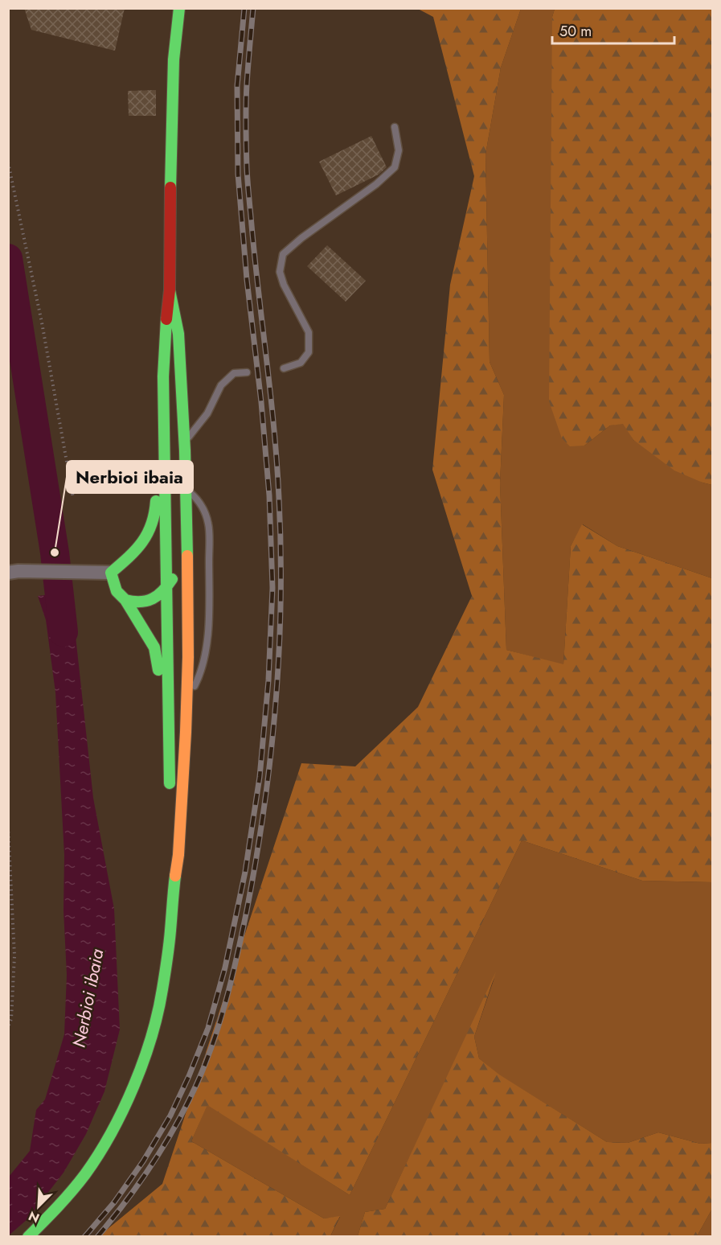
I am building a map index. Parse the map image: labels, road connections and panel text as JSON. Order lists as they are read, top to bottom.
{
  "water": ["Nerbioi ibaia"],
  "places": ["Nerbioi ibaia"],
  "scale_bar": "50 m",
  "north": "bottom left"
}
